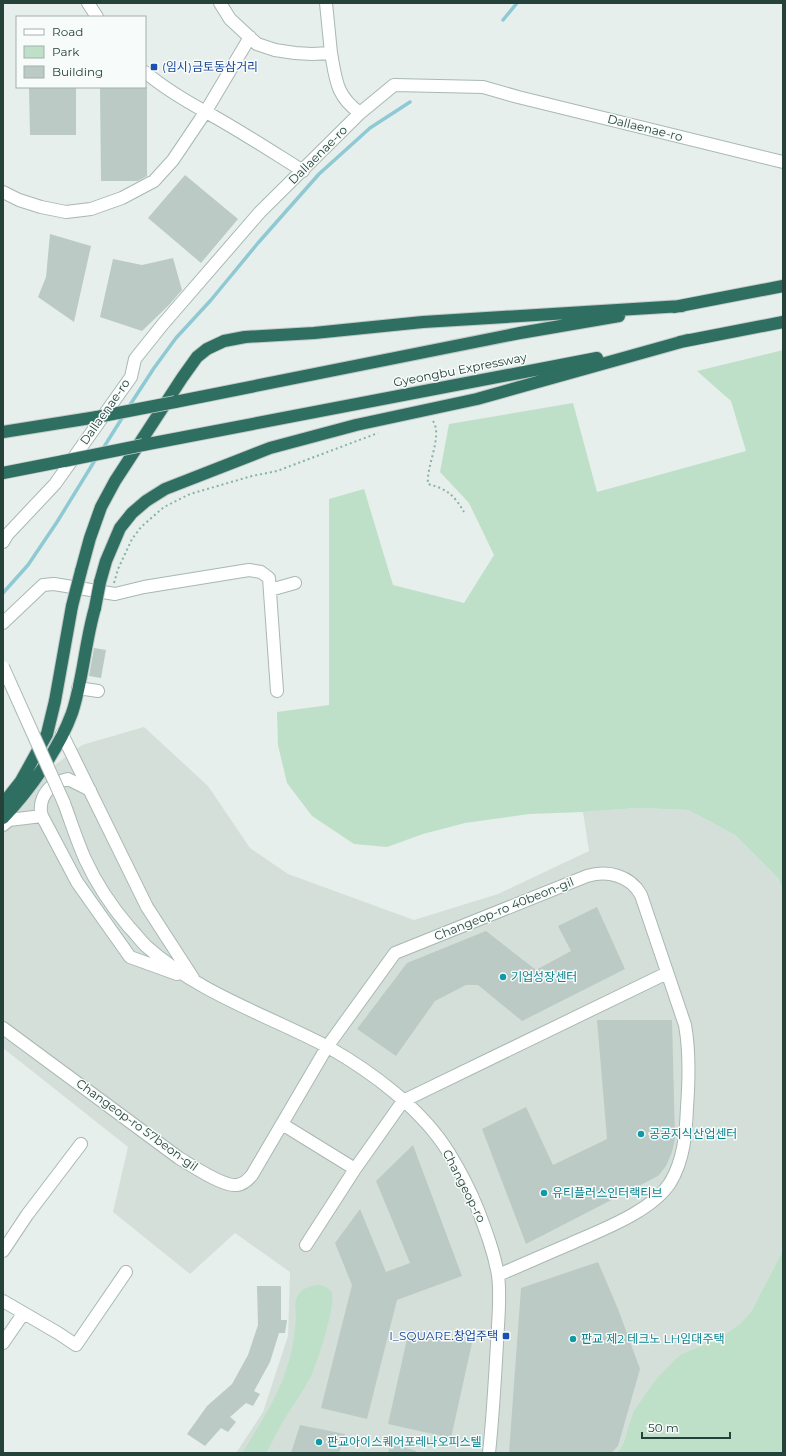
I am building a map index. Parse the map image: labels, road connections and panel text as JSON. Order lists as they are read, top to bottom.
{
  "streets": {
    "highway": ["Gyeongbu Expressway"],
    "street": [
      "Dallaenae-ro",
      "Changeop-ro 40beon-gil",
      "Changeop-ro 57beon-gil",
      "Changeop-ro"
    ]
  },
  "crossings": [
    ["Changeop-ro 40beon-gil", "Changeop-ro 57beon-gil"],
    ["Changeop-ro 40beon-gil", "Changeop-ro"],
    ["Changeop-ro 57beon-gil", "Changeop-ro"]
  ],
  "places": {
    "transit": ["(임시)금토동삼거리", "I_SQUARE.창업주택"],
    "other": [
      "기업성장센터",
      "공공지식산업센터",
      "유티플러스인터랙티브",
      "판교 제2 테크노 LH임대주택",
      "판교아이스퀘어포레나오피스텔"
    ]
  },
  "legend": ["Road", "Park", "Building"],
  "scale_bar": "50 m"
}
